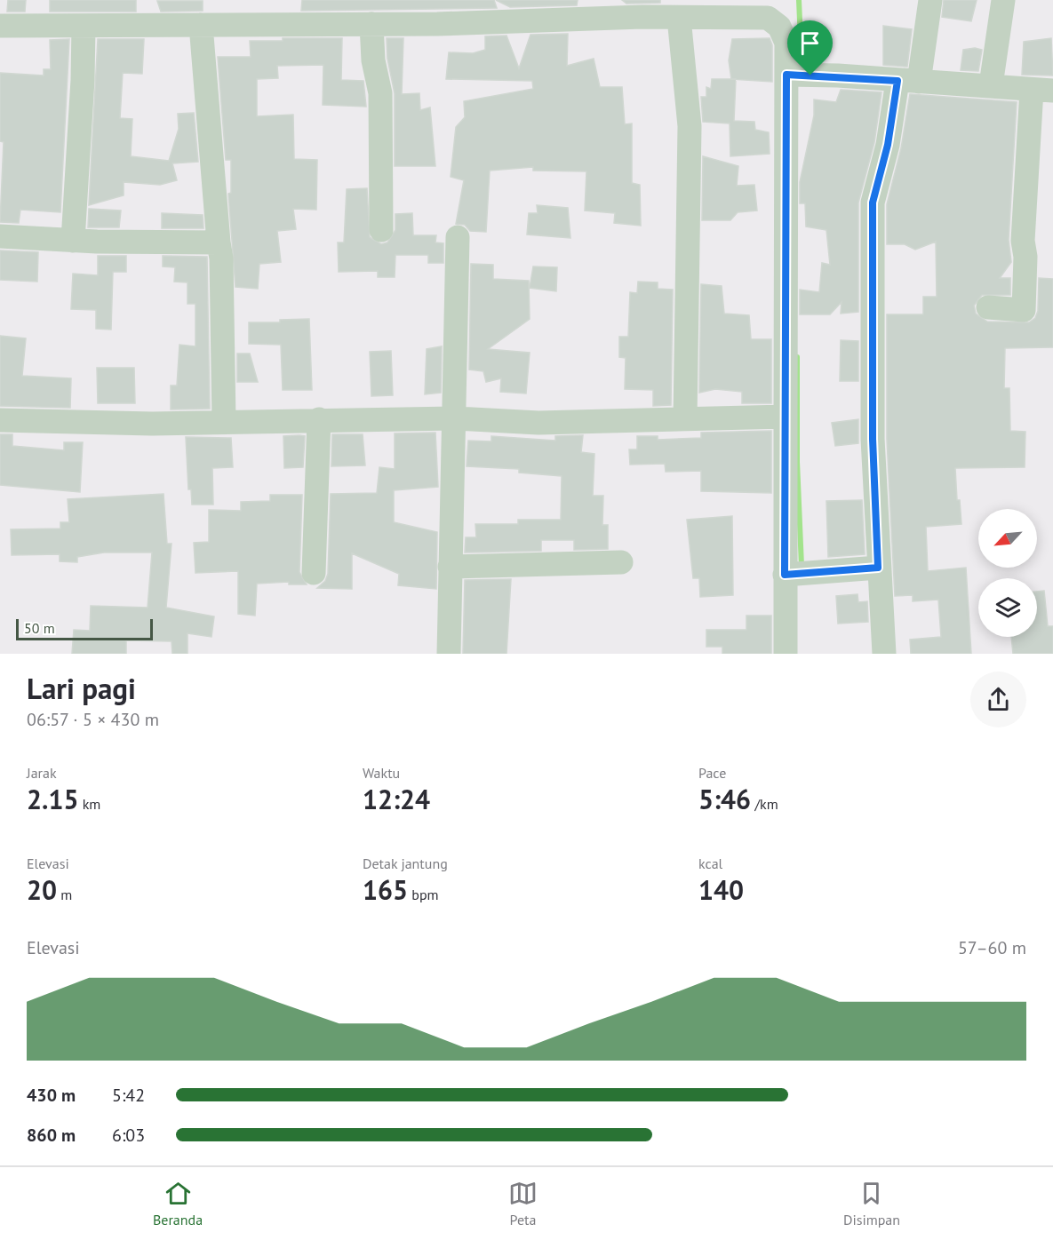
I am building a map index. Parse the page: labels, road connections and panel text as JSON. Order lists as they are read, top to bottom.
{
  "scale_bar": "50 m",
  "north": "bottom left",
  "page": {
    "scale": "50 m",
    "heading": ["Lari pagi", "06:57 · 5 × 430 m"],
    "stats": [
      ["Jarak", "2.15 km"],
      ["Waktu", "12:24"],
      ["Pace", "5:46 /km"],
      ["Elevasi", "20 m"],
      ["Detak jantung", "165 bpm"],
      ["kcal", "140"]
    ],
    "chart": ["Elevasi", "57–60 m"],
    "list": [
      {
        "name": "430 m",
        "note": "5:42"
      },
      {
        "name": "860 m",
        "note": "6:03"
      }
    ],
    "tabs": ["Beranda", "Peta", "Disimpan"]
  }
}
